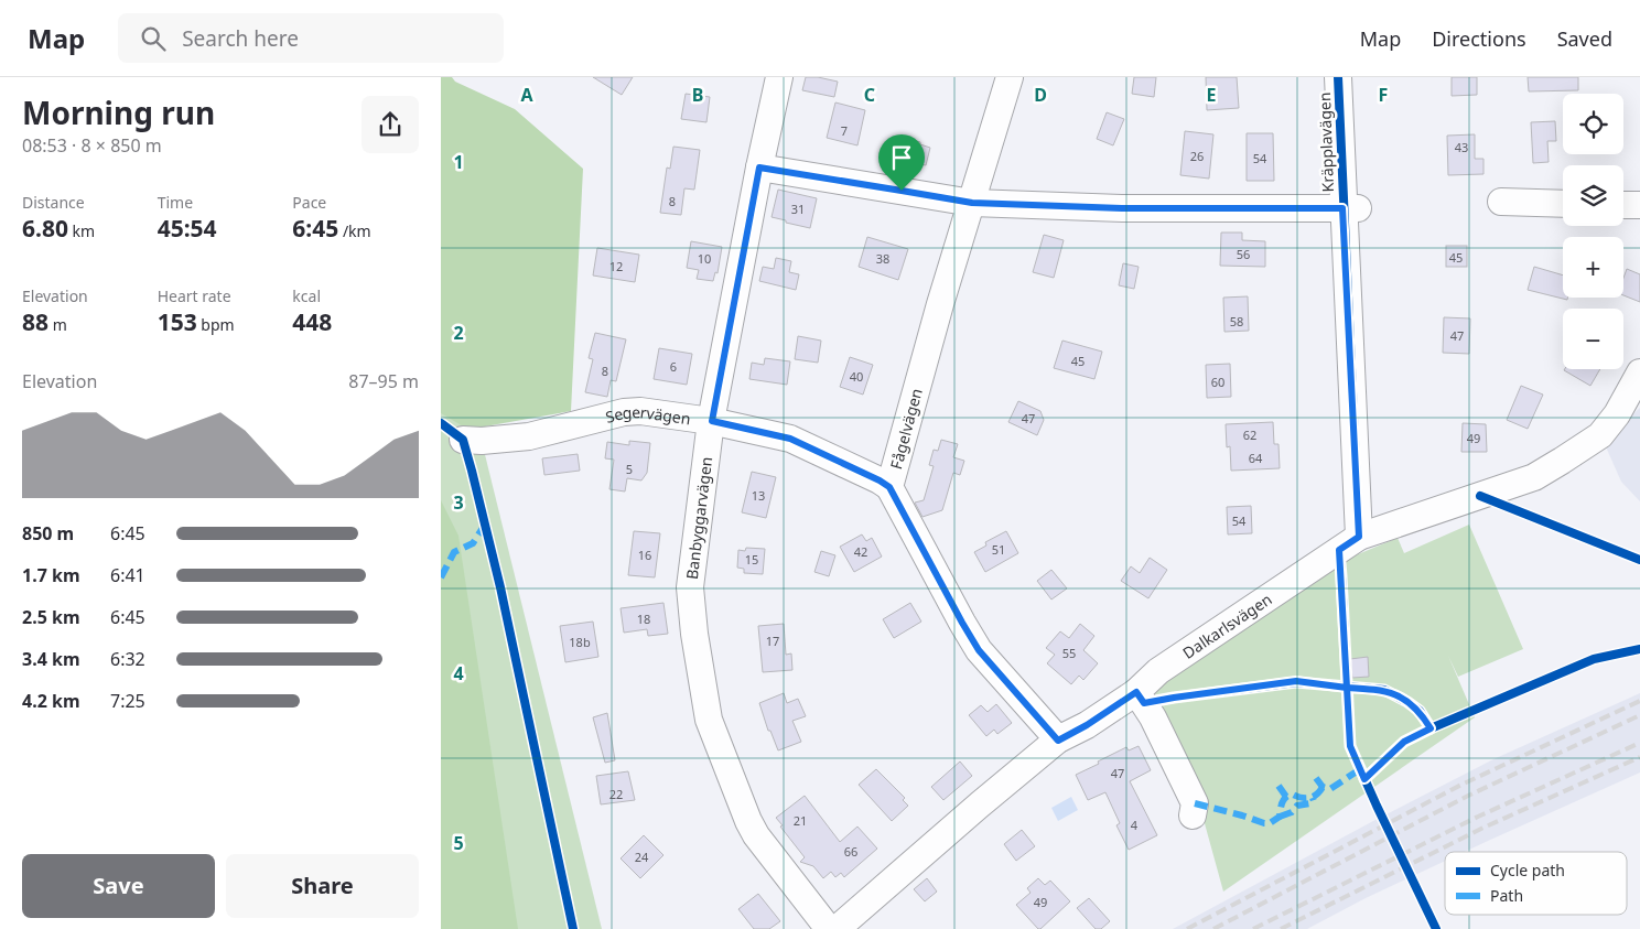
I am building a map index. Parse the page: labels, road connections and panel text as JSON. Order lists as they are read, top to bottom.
{
  "streets": {
    "street": [
      "Kräpplavägen",
      "Segervägen",
      "Fågelvägen",
      "Banbyggarvägen",
      "Dalkarlsvägen"
    ]
  },
  "crossings": [
    ["Kräpplavägen", "Dalkarlsvägen"],
    ["Segervägen", "Fågelvägen"],
    ["Segervägen", "Banbyggarvägen"],
    ["Fågelvägen", "Dalkarlsvägen"]
  ],
  "house_numbers": [
    "7",
    "43",
    "26",
    "54",
    "8",
    "31",
    "56",
    "45",
    "10",
    "38",
    "12",
    "58",
    "47",
    "45",
    "6",
    "8",
    "40",
    "60",
    "47",
    "62",
    "49",
    "64",
    "5",
    "13",
    "54",
    "51",
    "42",
    "16",
    "15",
    "18",
    "17",
    "18b",
    "55",
    "47",
    "22",
    "21",
    "4",
    "66",
    "24",
    "49"
  ],
  "legend": ["Cycle path", "Path"],
  "page": {
    "header": "Map",
    "search": "Search here",
    "nav": ["Map", "Directions", "Saved"],
    "heading": ["Morning run", "08:53 · 8 × 850 m"],
    "map_buttons": ["+", "−"],
    "stats": [
      ["Distance", "6.80 km"],
      ["Time", "45:54"],
      ["Pace", "6:45 /km"],
      ["Elevation", "88 m"],
      ["Heart rate", "153 bpm"],
      ["kcal", "448"]
    ],
    "chart": ["Elevation", "87–95 m"],
    "list": [
      {
        "name": "850 m",
        "note": "6:45"
      },
      {
        "name": "1.7 km",
        "note": "6:41"
      },
      {
        "name": "2.5 km",
        "note": "6:45"
      },
      {
        "name": "3.4 km",
        "note": "6:32"
      },
      {
        "name": "4.2 km",
        "note": "7:25"
      }
    ],
    "buttons": ["Save", "Share"]
  },
  "grid": {
    "columns": [
      "A",
      "B",
      "C",
      "D",
      "E",
      "F"
    ],
    "rows": [
      "1",
      "2",
      "3",
      "4",
      "5"
    ]
  }
}
